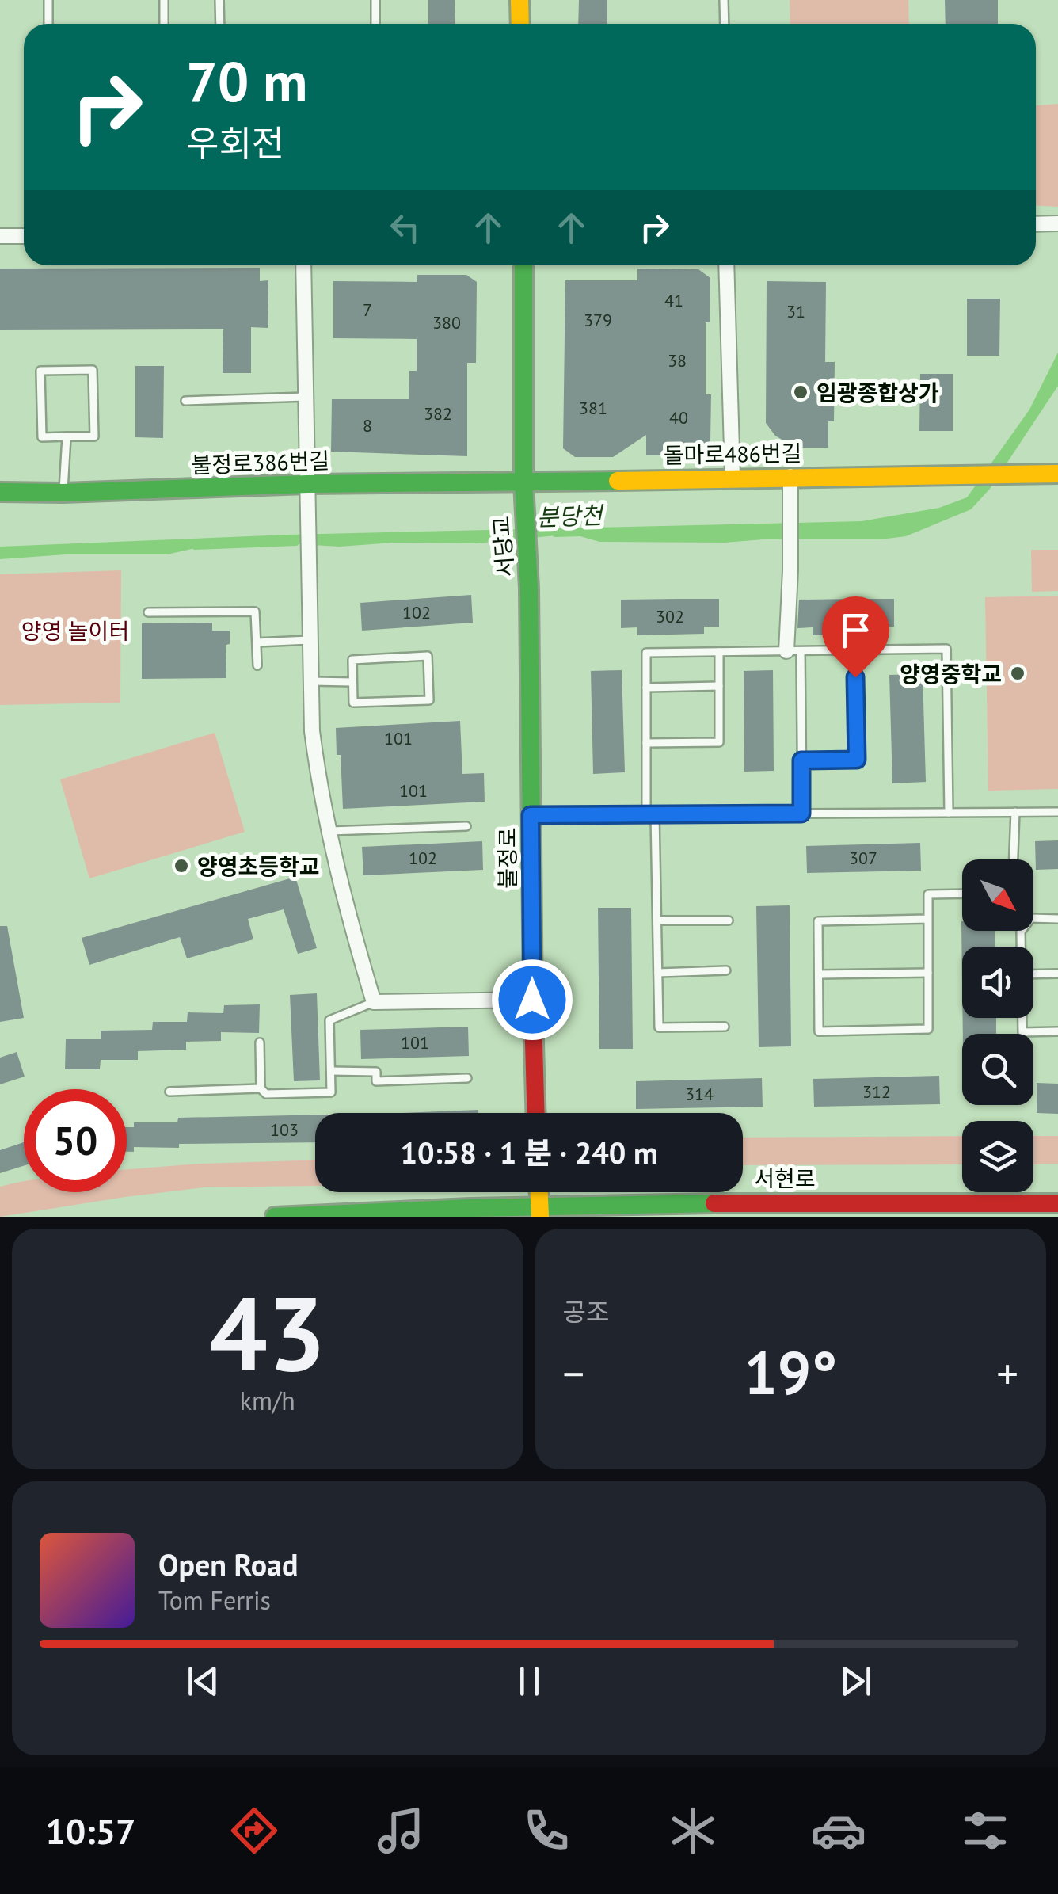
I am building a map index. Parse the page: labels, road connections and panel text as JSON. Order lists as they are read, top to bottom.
{
  "streets": {
    "main road": [
      "돌마로486번길",
      "불정로386번길",
      "서당교",
      "불정로",
      "서현로"
    ]
  },
  "crossings": [
    ["돌마로486번길", "불정로386번길"],
    ["돌마로486번길", "서당교"],
    ["불정로386번길", "서당교"],
    ["서당교", "불정로"]
  ],
  "water": ["분당천"],
  "parks": ["양영 놀이터"],
  "places": ["임광종합상가", "양영중학교", "양영초등학교"],
  "house_numbers": [
    "41",
    "7",
    "31",
    "379",
    "380",
    "38",
    "381",
    "382",
    "40",
    "8",
    "102",
    "302",
    "101",
    "101",
    "102",
    "307",
    "101",
    "312",
    "314",
    "103"
  ],
  "north": "bottom right",
  "page": {
    "turn": ["70 m", "우회전"],
    "limit": "50",
    "trip": "10:58 · 1 분 · 240 m",
    "tile": [
      ["43", "km/h"],
      "공조"
    ],
    "heat": ["−", "19°", "+"],
    "song": ["Open Road", "Tom Ferris"],
    "tabs": "10:57"
  }
}
